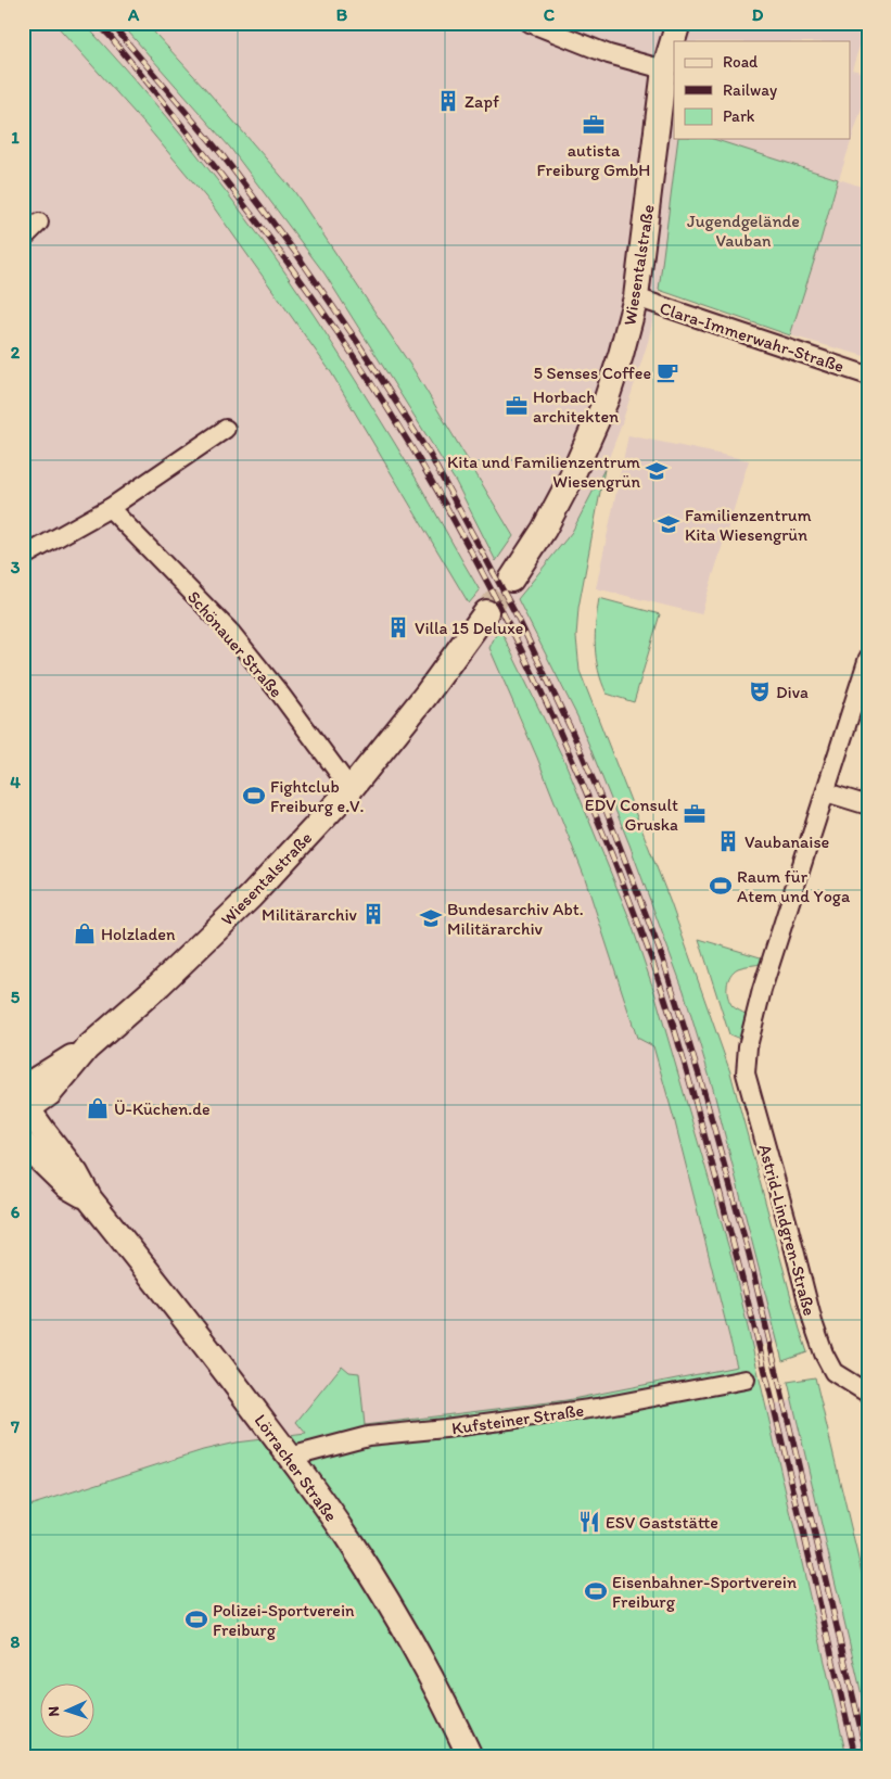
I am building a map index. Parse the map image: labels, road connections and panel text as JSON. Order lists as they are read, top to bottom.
{
  "streets": {
    "main road": ["Wiesentalstraße", "Lörracher Straße"],
    "street": [
      "Clara-Immerwahr-Straße",
      "Schönauer Straße",
      "Astrid-Lindgren-Straße",
      "Kufsteiner Straße"
    ]
  },
  "crossings": [
    ["Wiesentalstraße", "Clara-Immerwahr-Straße"],
    ["Wiesentalstraße", "Schönauer Straße"],
    ["Wiesentalstraße", "Lörracher Straße"],
    ["Kufsteiner Straße", "Lörracher Straße"]
  ],
  "parks": ["Jugendgelände Vauban"],
  "places": {
    "building": [
      "Zapf",
      "Villa 15 Deluxe",
      "Vaubanaise",
      "Militärarchiv"
    ],
    "office": ["autista Freiburg GmbH", "Horbach architekten", "EDV Consult Gruska"],
    "cafe": ["5 Senses Coffee"],
    "school or university": ["Kita und Familienzentrum Wiesengrün", "Familienzentrum Kita Wiesengrün", "Bundesarchiv Abt. Militärarchiv"],
    "theatre": ["Diva"],
    "sports": [
      "Fightclub Freiburg e.V.",
      "Raum für Atem und Yoga",
      "Eisenbahner-Sportverein Freiburg",
      "Polizei-Sportverein Freiburg"
    ],
    "shop": ["Holzladen", "Ü-Küchen.de"],
    "restaurant": ["ESV Gaststätte"]
  },
  "legend": ["Road", "Railway", "Park"],
  "north": "left",
  "grid": {
    "columns": [
      "A",
      "B",
      "C",
      "D"
    ],
    "rows": [
      "1",
      "2",
      "3",
      "4",
      "5",
      "6",
      "7",
      "8"
    ]
  }
}
